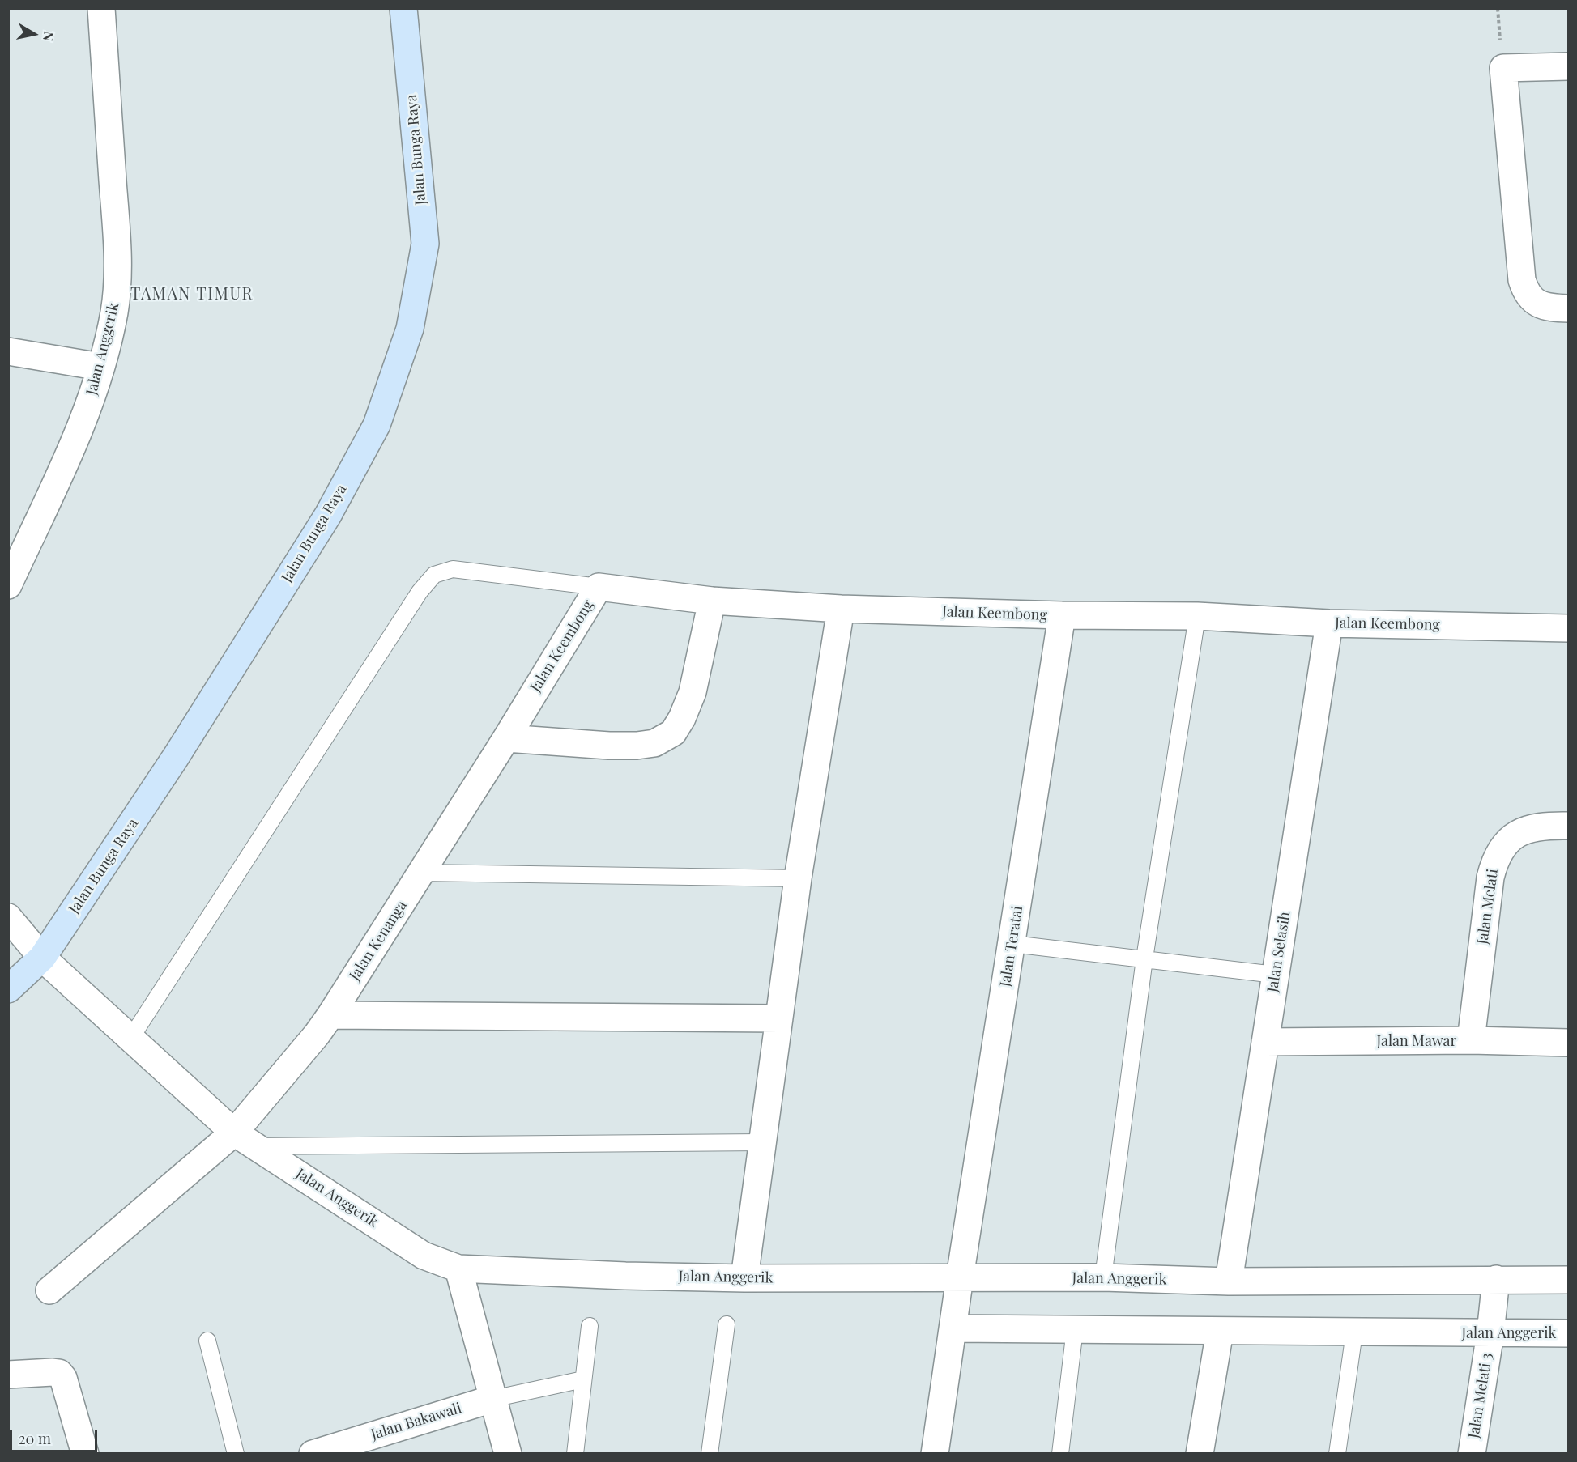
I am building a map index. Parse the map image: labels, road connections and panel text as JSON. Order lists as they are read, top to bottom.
{
  "streets": {
    "street": [
      "Jalan Bunga Raya",
      "Jalan Anggerik",
      "Jalan Keembong",
      "Jalan Melati",
      "Jalan Kenanga",
      "Jalan Teratai",
      "Jalan Selasih",
      "Jalan Mawar",
      "Jalan Melati 3",
      "Jalan Bakawali"
    ]
  },
  "crossings": [
    ["Jalan Bunga Raya", "Jalan Anggerik"],
    ["Jalan Anggerik", "Jalan Kenanga"],
    ["Jalan Anggerik", "Jalan Teratai"],
    ["Jalan Anggerik", "Jalan Selasih"],
    ["Jalan Anggerik", "Jalan Melati 3"],
    ["Jalan Keembong", "Jalan Kenanga"],
    ["Jalan Keembong", "Jalan Teratai"],
    ["Jalan Keembong", "Jalan Selasih"],
    ["Jalan Melati", "Jalan Mawar"],
    ["Jalan Selasih", "Jalan Mawar"]
  ],
  "districts": ["TAMAN TIMUR"],
  "scale_bar": "20 m",
  "north": "right"
}
